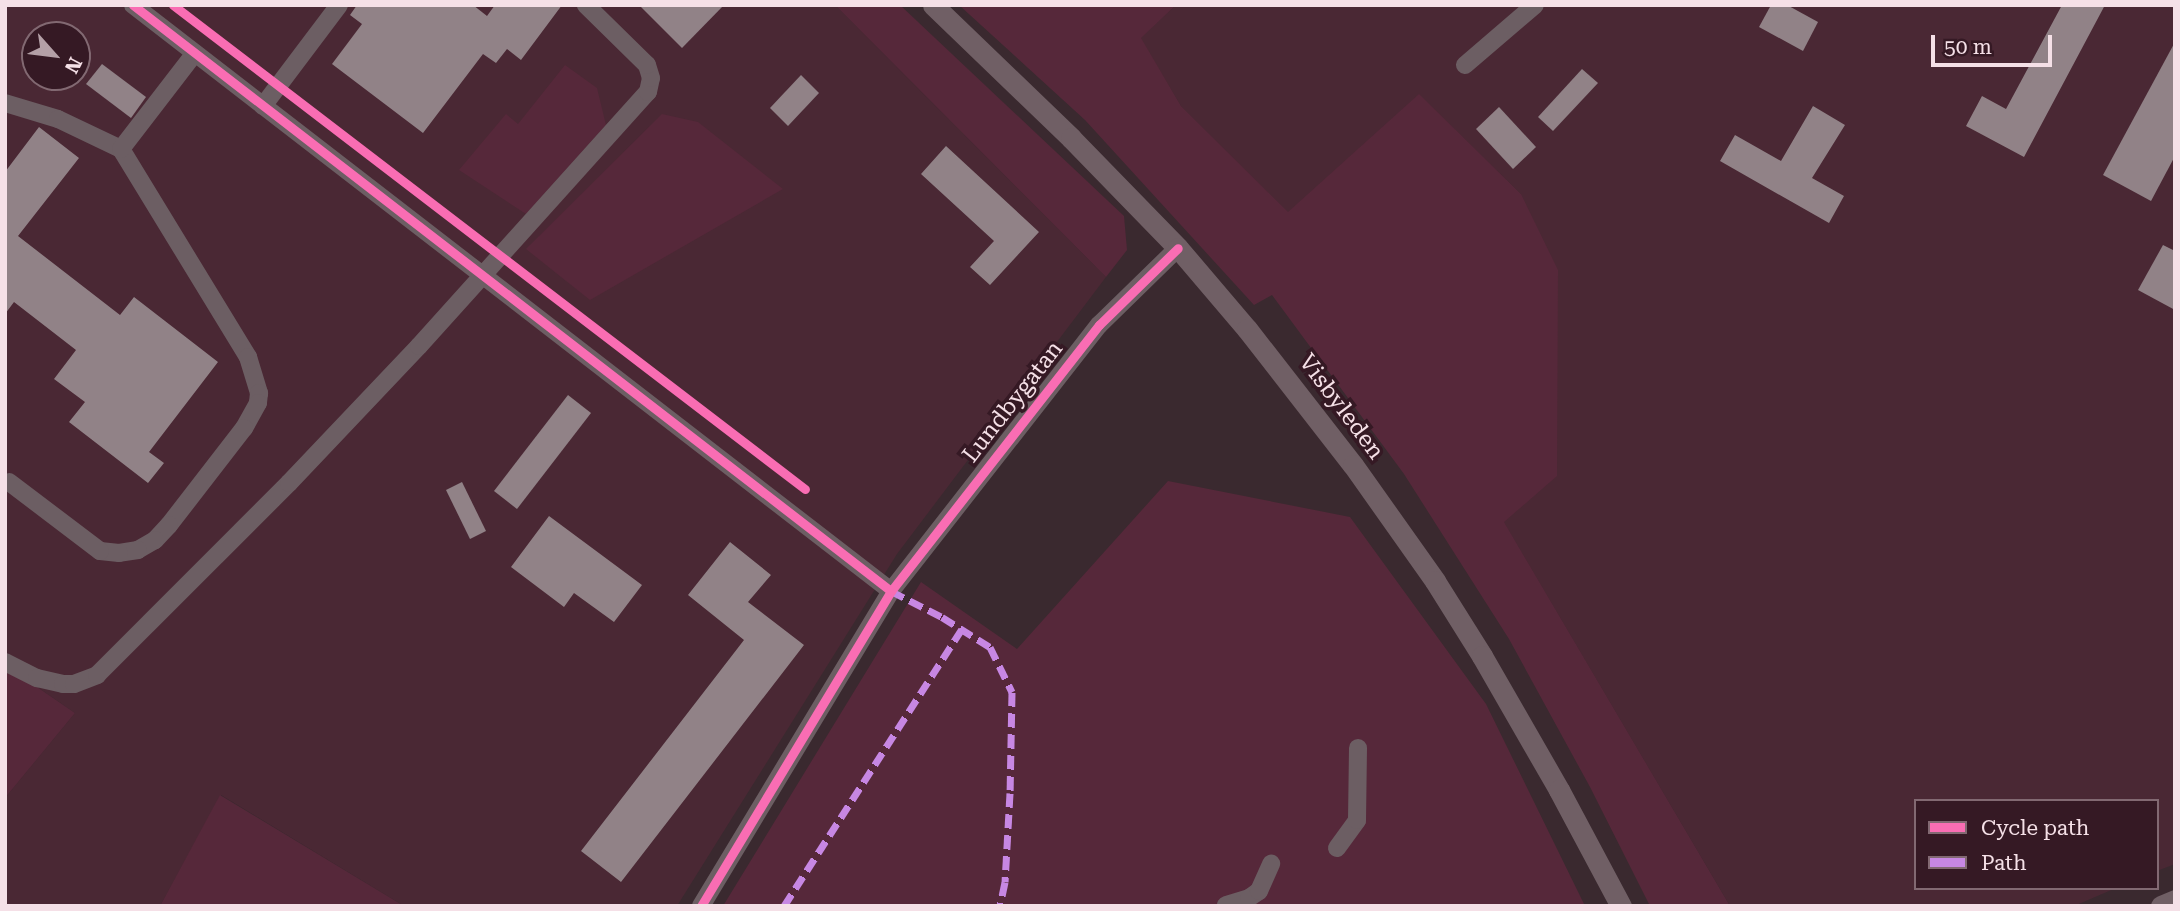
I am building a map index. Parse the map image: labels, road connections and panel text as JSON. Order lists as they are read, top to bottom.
{
  "streets": {
    "main road": ["Visbyleden"],
    "street": ["Lundbygatan"]
  },
  "crossings": [
    ["Lundbygatan", "Visbyleden"]
  ],
  "legend": ["Cycle path", "Path"],
  "scale_bar": "50 m",
  "north": "bottom right"
}
